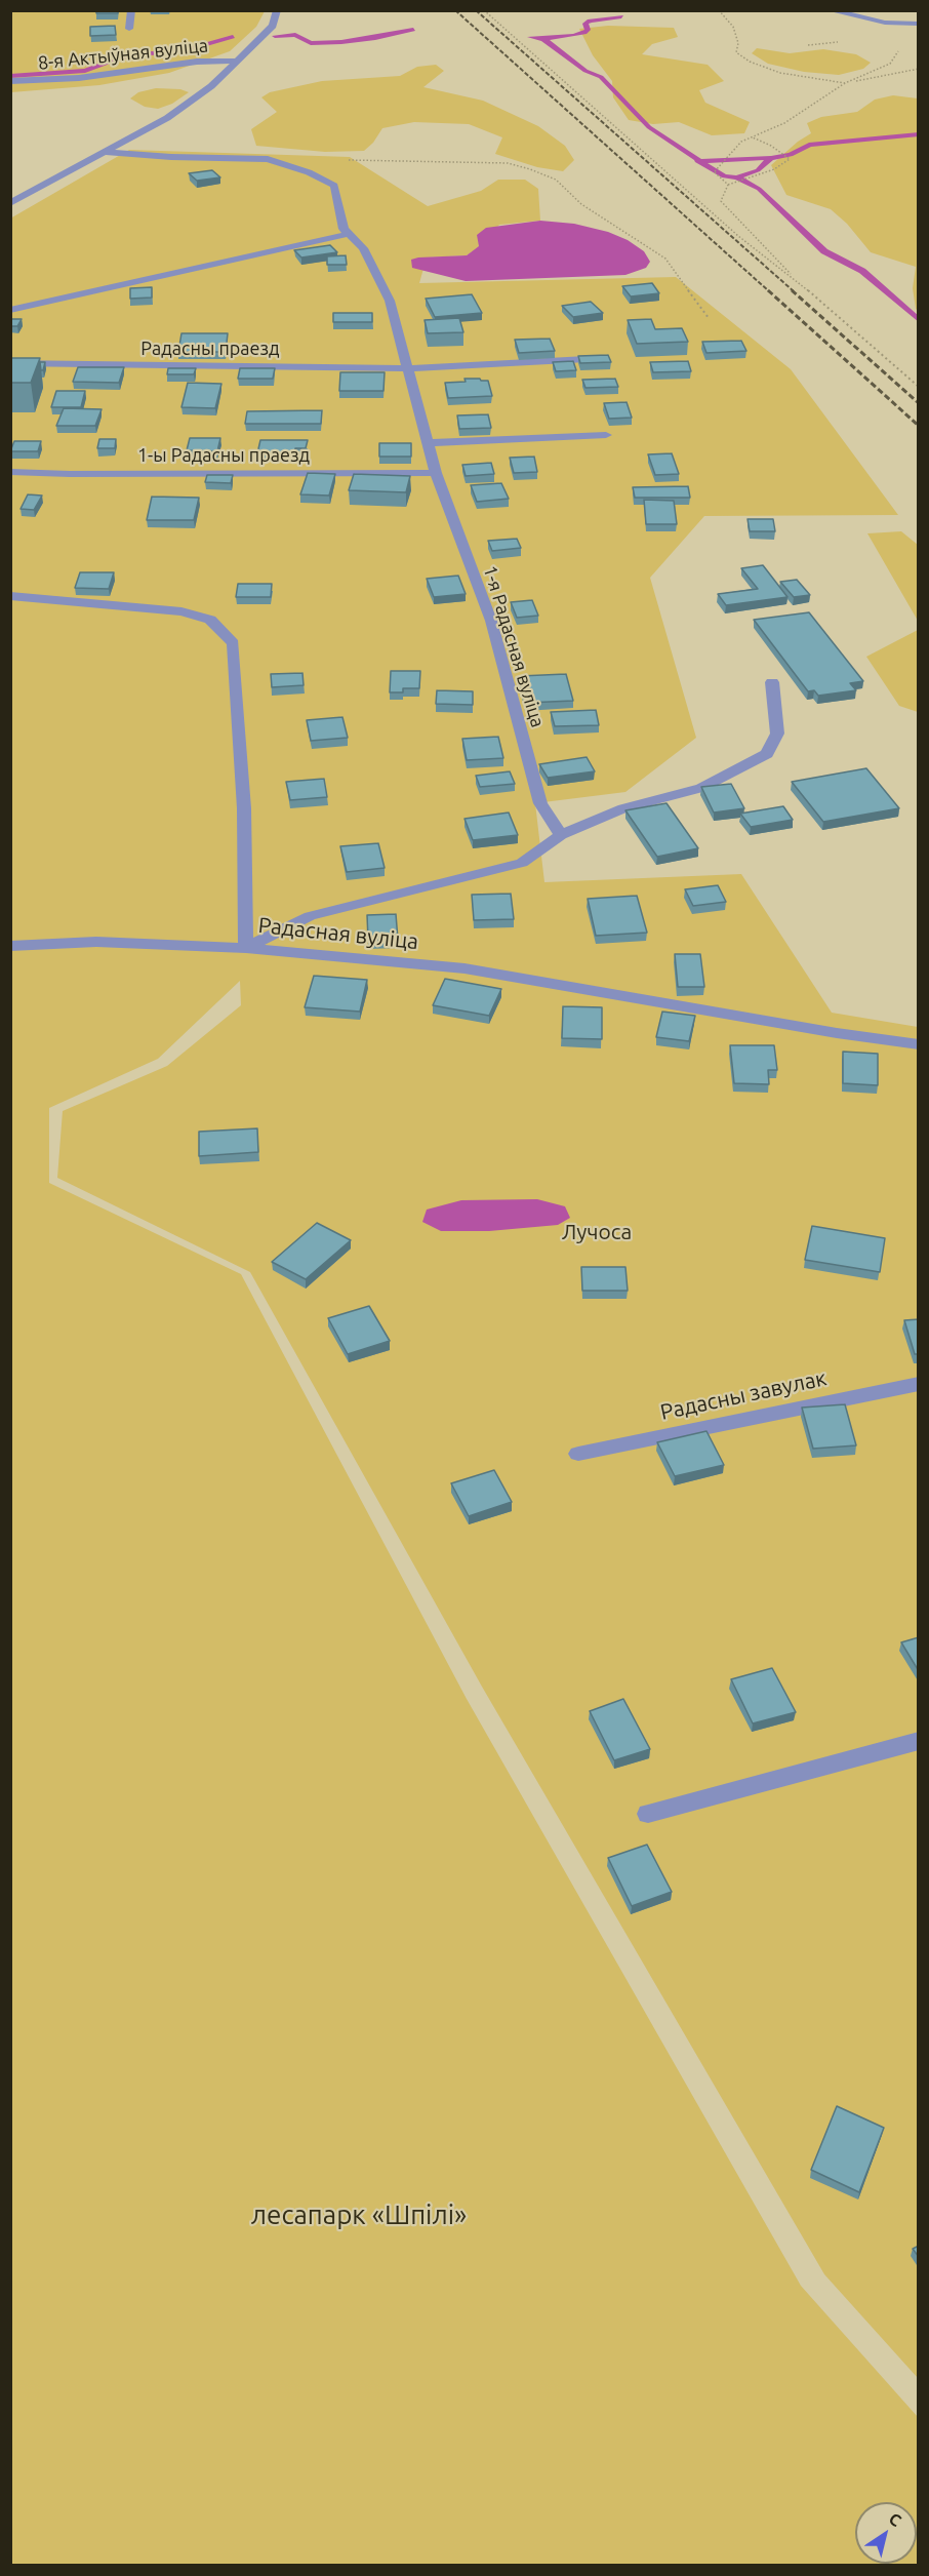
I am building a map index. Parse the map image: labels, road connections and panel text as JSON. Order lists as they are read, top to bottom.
{
  "streets": {
    "street": [
      "8-я Актыўная вуліца",
      "Радасны праезд",
      "1-ы Радасны праезд",
      "1-я Радасная вуліца",
      "Радасная вуліца",
      "Радасны завулак"
    ]
  },
  "crossings": [
    ["Радасны праезд", "1-я Радасная вуліца"],
    ["1-ы Радасны праезд", "1-я Радасная вуліца"]
  ],
  "parks": ["Лучоса", "лесапарк «Шпілі»"],
  "north": "top right"
}
